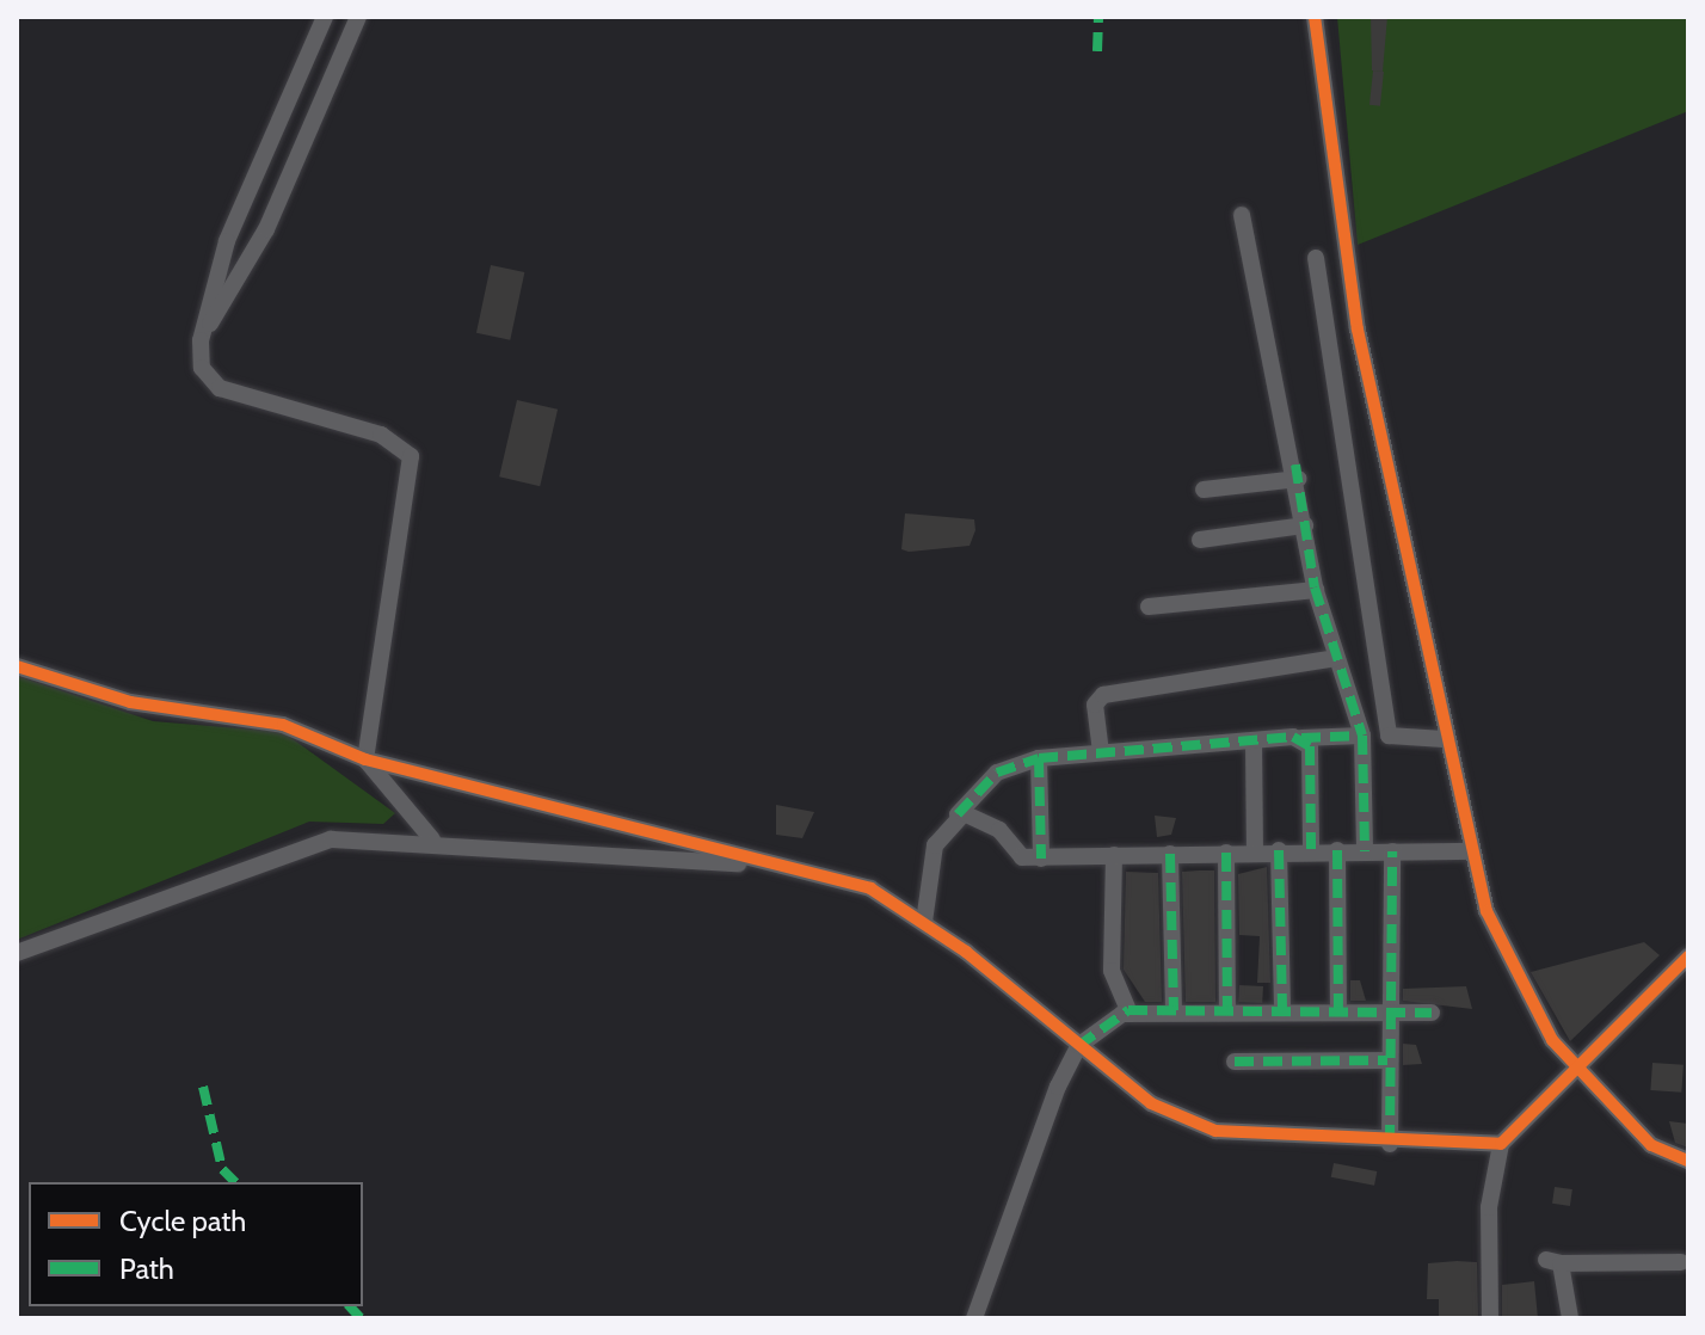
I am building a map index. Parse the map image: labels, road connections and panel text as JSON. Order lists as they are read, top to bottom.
{
  "legend": ["Cycle path", "Path"]
}
